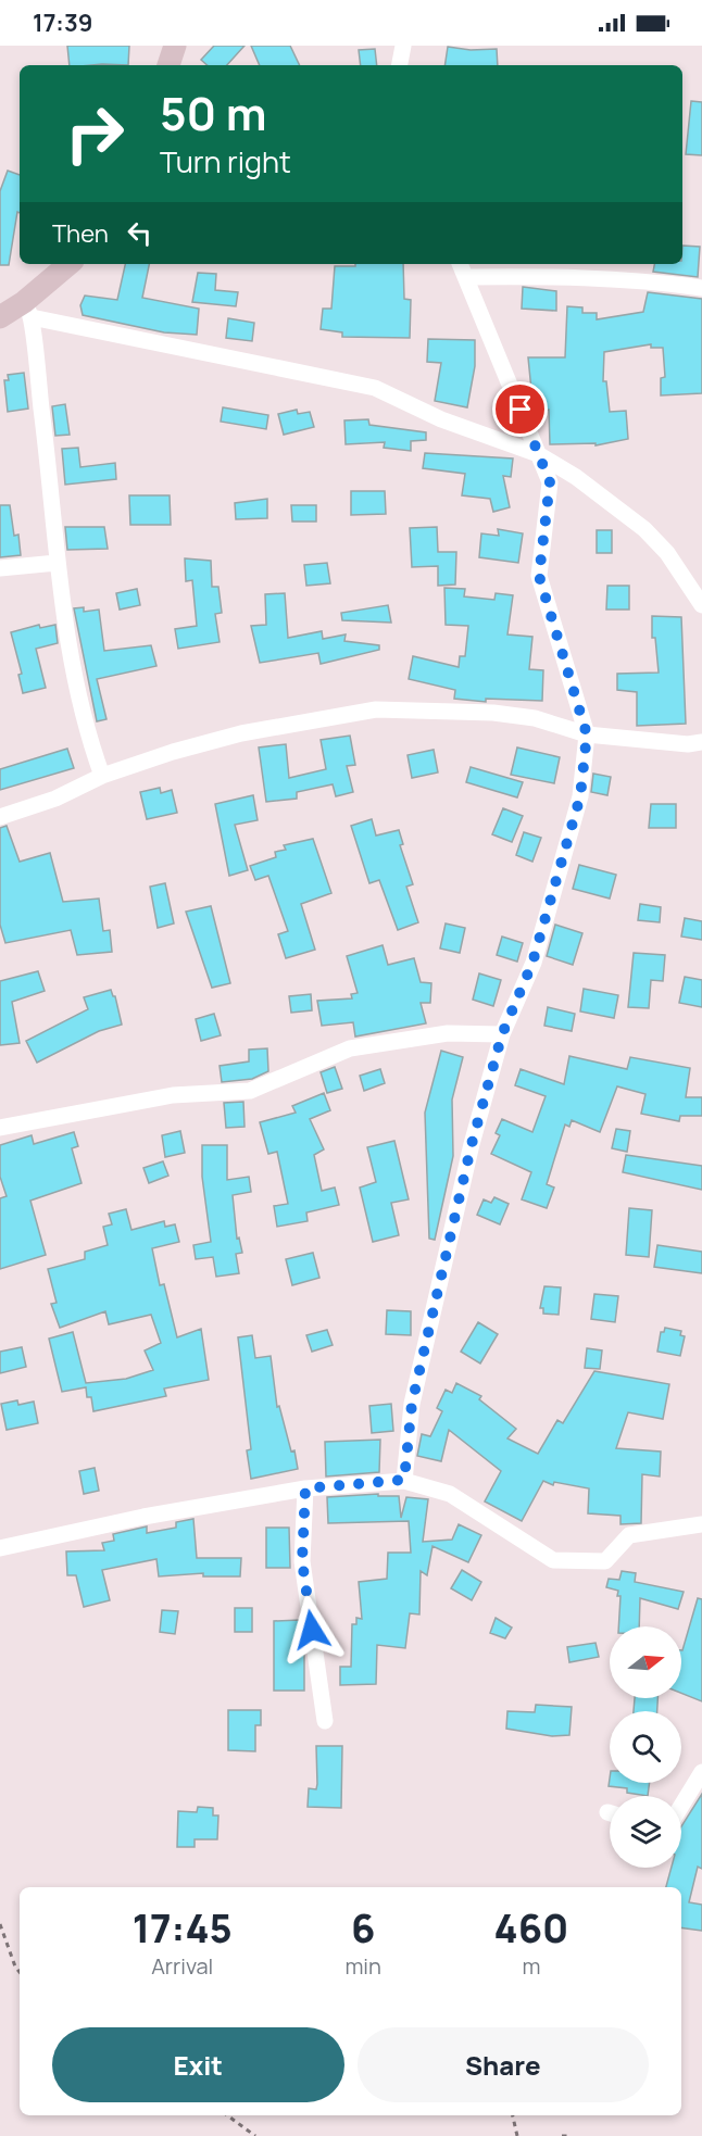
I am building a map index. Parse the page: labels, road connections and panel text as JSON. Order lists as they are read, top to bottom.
{
  "north": "right",
  "page": {
    "status": "17:39",
    "turn": ["50 m", "Turn right"],
    "then": "Then",
    "eta": [
      "17:45",
      "Arrival",
      "6",
      "min",
      "460",
      "m"
    ],
    "buttons": ["Exit", "Share"]
  }
}
